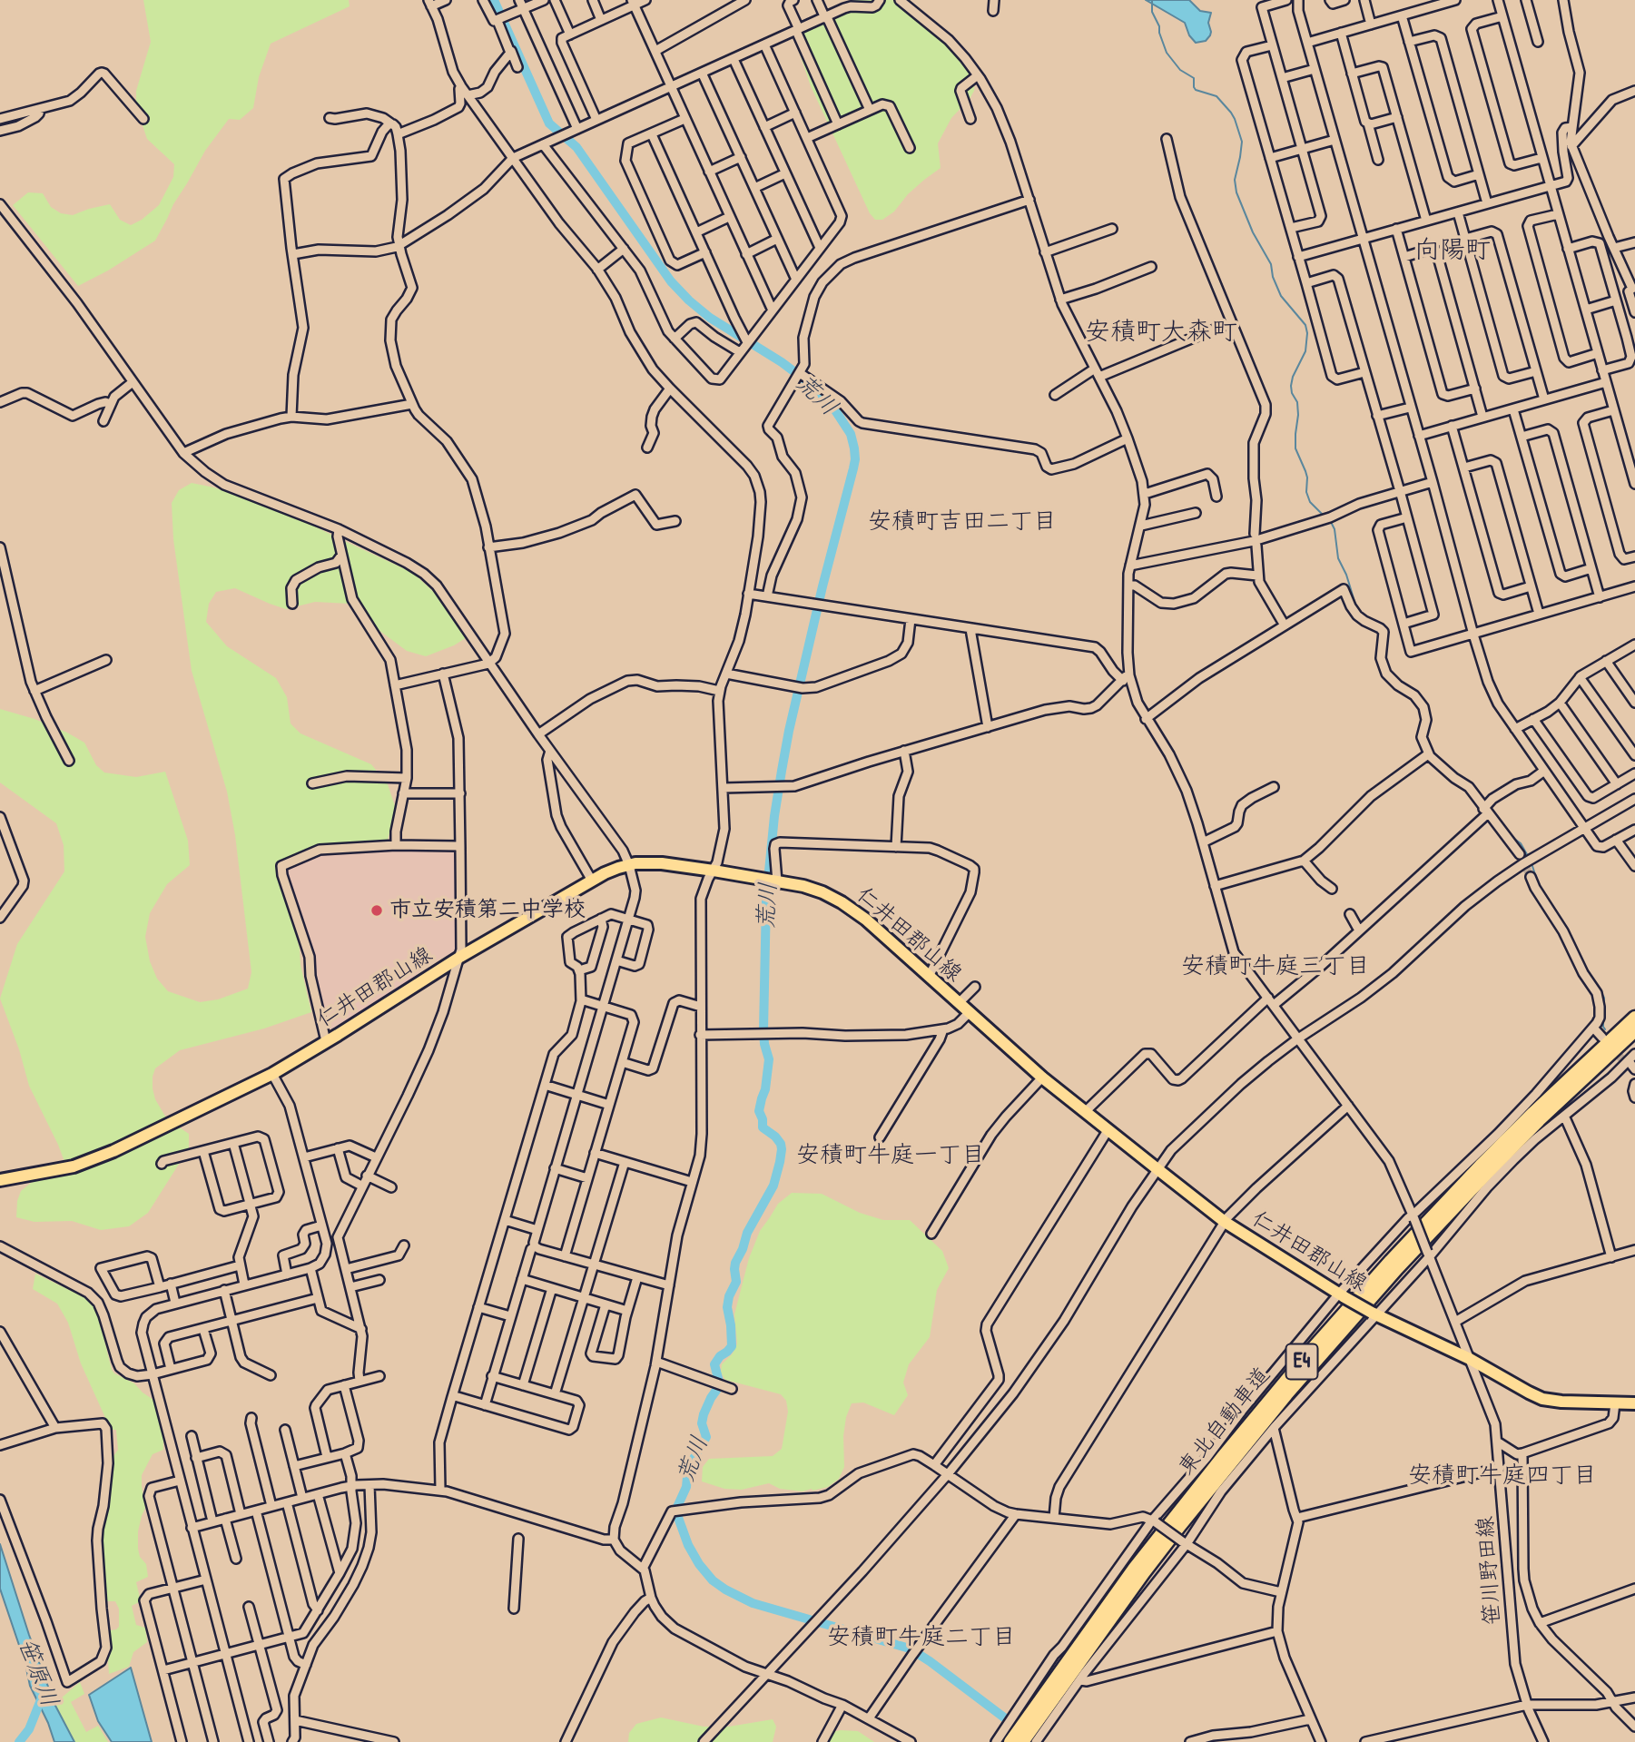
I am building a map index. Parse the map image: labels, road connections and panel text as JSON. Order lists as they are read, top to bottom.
{
  "streets": {
    "highway": ["E4", "東北自動車道"],
    "main road": ["仁井田郡山線"],
    "street": ["笹川野田線"]
  },
  "crossings": [
    ["仁井田郡山線", "笹川野田線"]
  ],
  "districts": [
    "向陽町",
    "安積町大森町",
    "安積町吉田二丁目",
    "安積町牛庭三丁目",
    "安積町牛庭一丁目",
    "安積町牛庭四丁目",
    "安積町牛庭二丁目"
  ],
  "water": ["荒川", "笹原川"],
  "places": ["市立安積第二中学校"]
}
